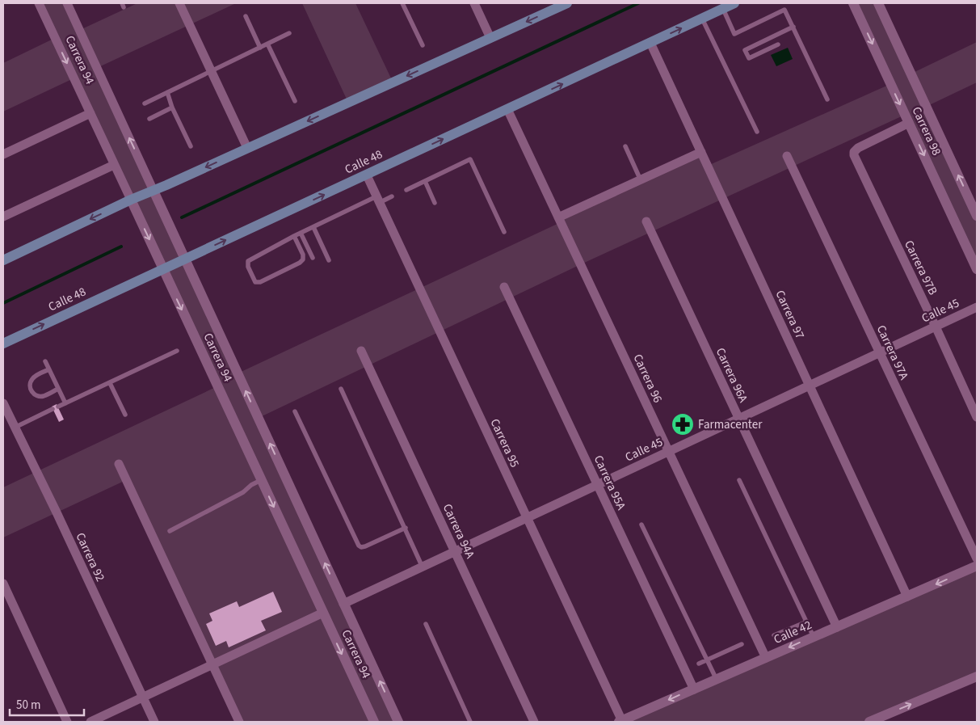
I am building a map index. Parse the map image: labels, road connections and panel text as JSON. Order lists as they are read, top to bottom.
{
  "streets": {
    "main road": ["Calle 48"],
    "street": [
      "Carrera 94",
      "Carrera 98",
      "Carrera 97B",
      "Calle 45",
      "Carrera 97",
      "Carrera 97A",
      "Carrera 96A",
      "Carrera 96",
      "Carrera 95",
      "Carrera 95A",
      "Carrera 94A",
      "Carrera 92",
      "Calle 42"
    ]
  },
  "crossings": [
    ["Carrera 94", "Calle 48"],
    ["Carrera 94", "Calle 45"],
    ["Carrera 98", "Carrera 97B"],
    ["Calle 48", "Carrera 97"],
    ["Calle 48", "Carrera 96"],
    ["Calle 48", "Carrera 95"],
    ["Carrera 97B", "Calle 45"],
    ["Calle 45", "Carrera 97"],
    ["Calle 45", "Carrera 97A"],
    ["Calle 45", "Carrera 96A"],
    ["Calle 45", "Carrera 96"],
    ["Calle 45", "Carrera 95"],
    ["Calle 45", "Carrera 95A"],
    ["Calle 45", "Carrera 94A"],
    ["Carrera 97", "Calle 42"],
    ["Carrera 96A", "Calle 42"],
    ["Carrera 96", "Calle 42"],
    ["Carrera 95", "Calle 42"],
    ["Carrera 95A", "Calle 42"]
  ],
  "one_way": ["Calle 42"],
  "places": {
    "pharmacy": ["Farmacenter"]
  },
  "scale_bar": "50 m"
}
